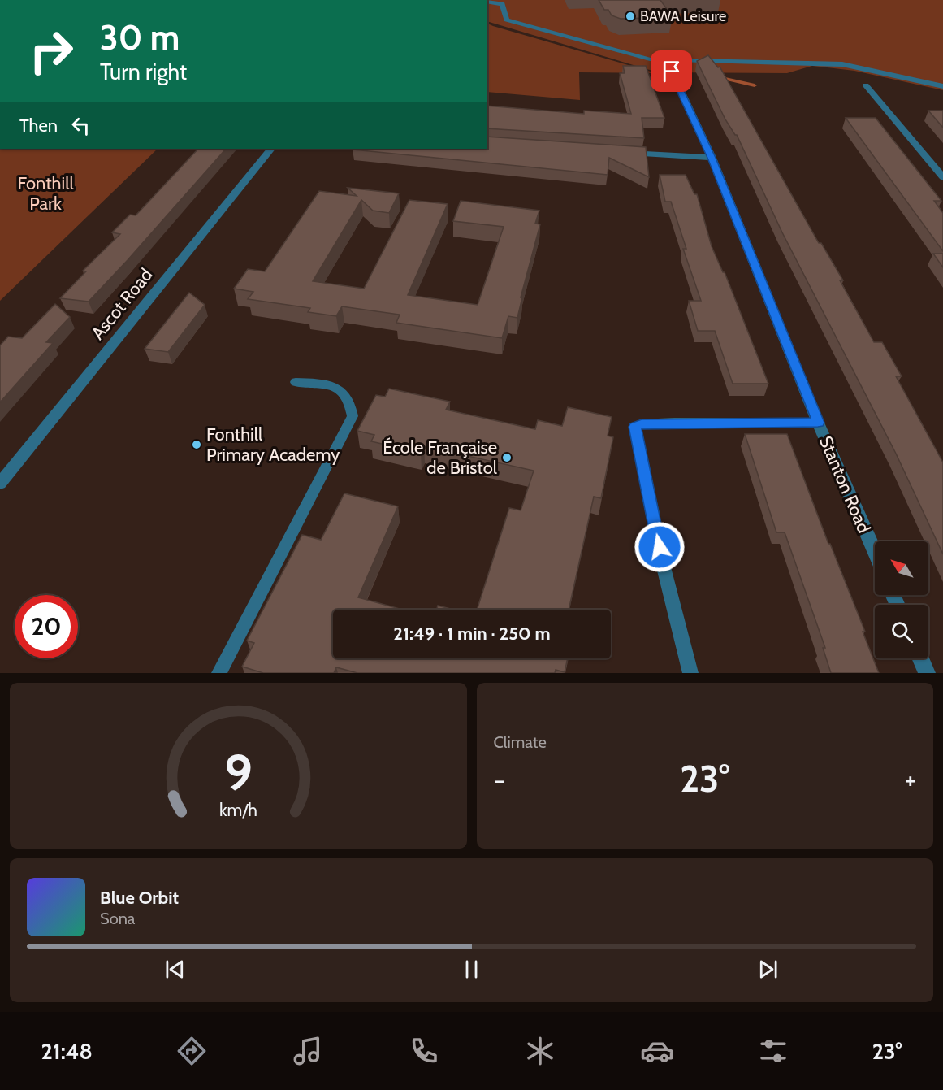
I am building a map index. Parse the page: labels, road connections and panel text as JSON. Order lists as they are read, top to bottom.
{
  "streets": {
    "street": ["Ascot Road", "Stanton Road"]
  },
  "parks": ["Fonthill Park"],
  "places": ["BAWA Leisure", "Fonthill Primary Academy", "École Française de Bristol"],
  "north": "top left",
  "page": {
    "turn": ["30 m", "Turn right"],
    "then": "Then",
    "limit": "20",
    "trip": "21:49 · 1 min · 250 m",
    "tile": "Climate",
    "heat": ["−", "23°", "+"],
    "song": ["Blue Orbit", "Sona"],
    "tabs": ["21:48", "23°"],
    "gauge": ["9", "km/h"]
  }
}
